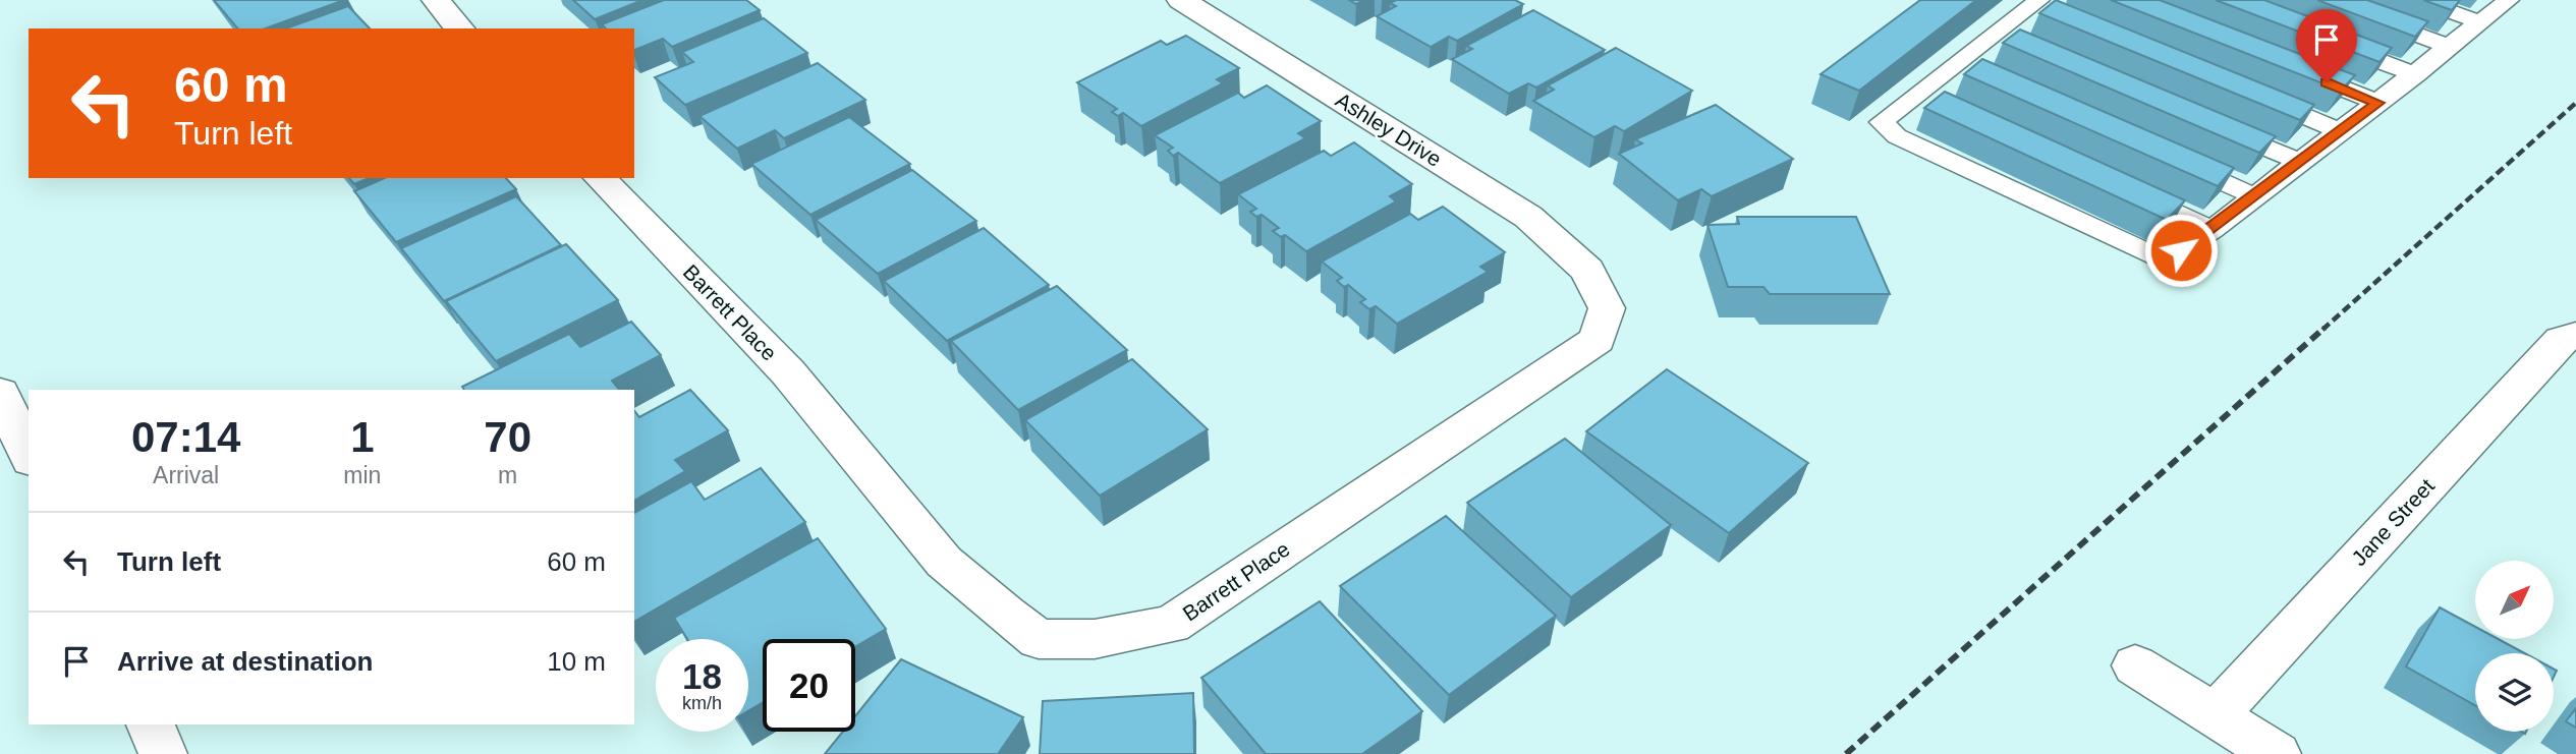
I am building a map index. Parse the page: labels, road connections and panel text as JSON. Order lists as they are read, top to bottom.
{
  "streets": {
    "street": ["Ashley Drive", "Barrett Place", "Jane Street"]
  },
  "crossings": [
    ["Ashley Drive", "Barrett Place"]
  ],
  "north": "top right",
  "page": {
    "turn": ["60 m", "Turn left"],
    "eta": [
      "07:14",
      "Arrival",
      "1",
      "min",
      "70",
      "m"
    ],
    "list": [
      {
        "name": "Turn left",
        "value": "60 m"
      },
      {
        "name": "Arrive at destination",
        "value": "10 m"
      }
    ],
    "speed": "18 km/h",
    "limit": "20"
  }
}
